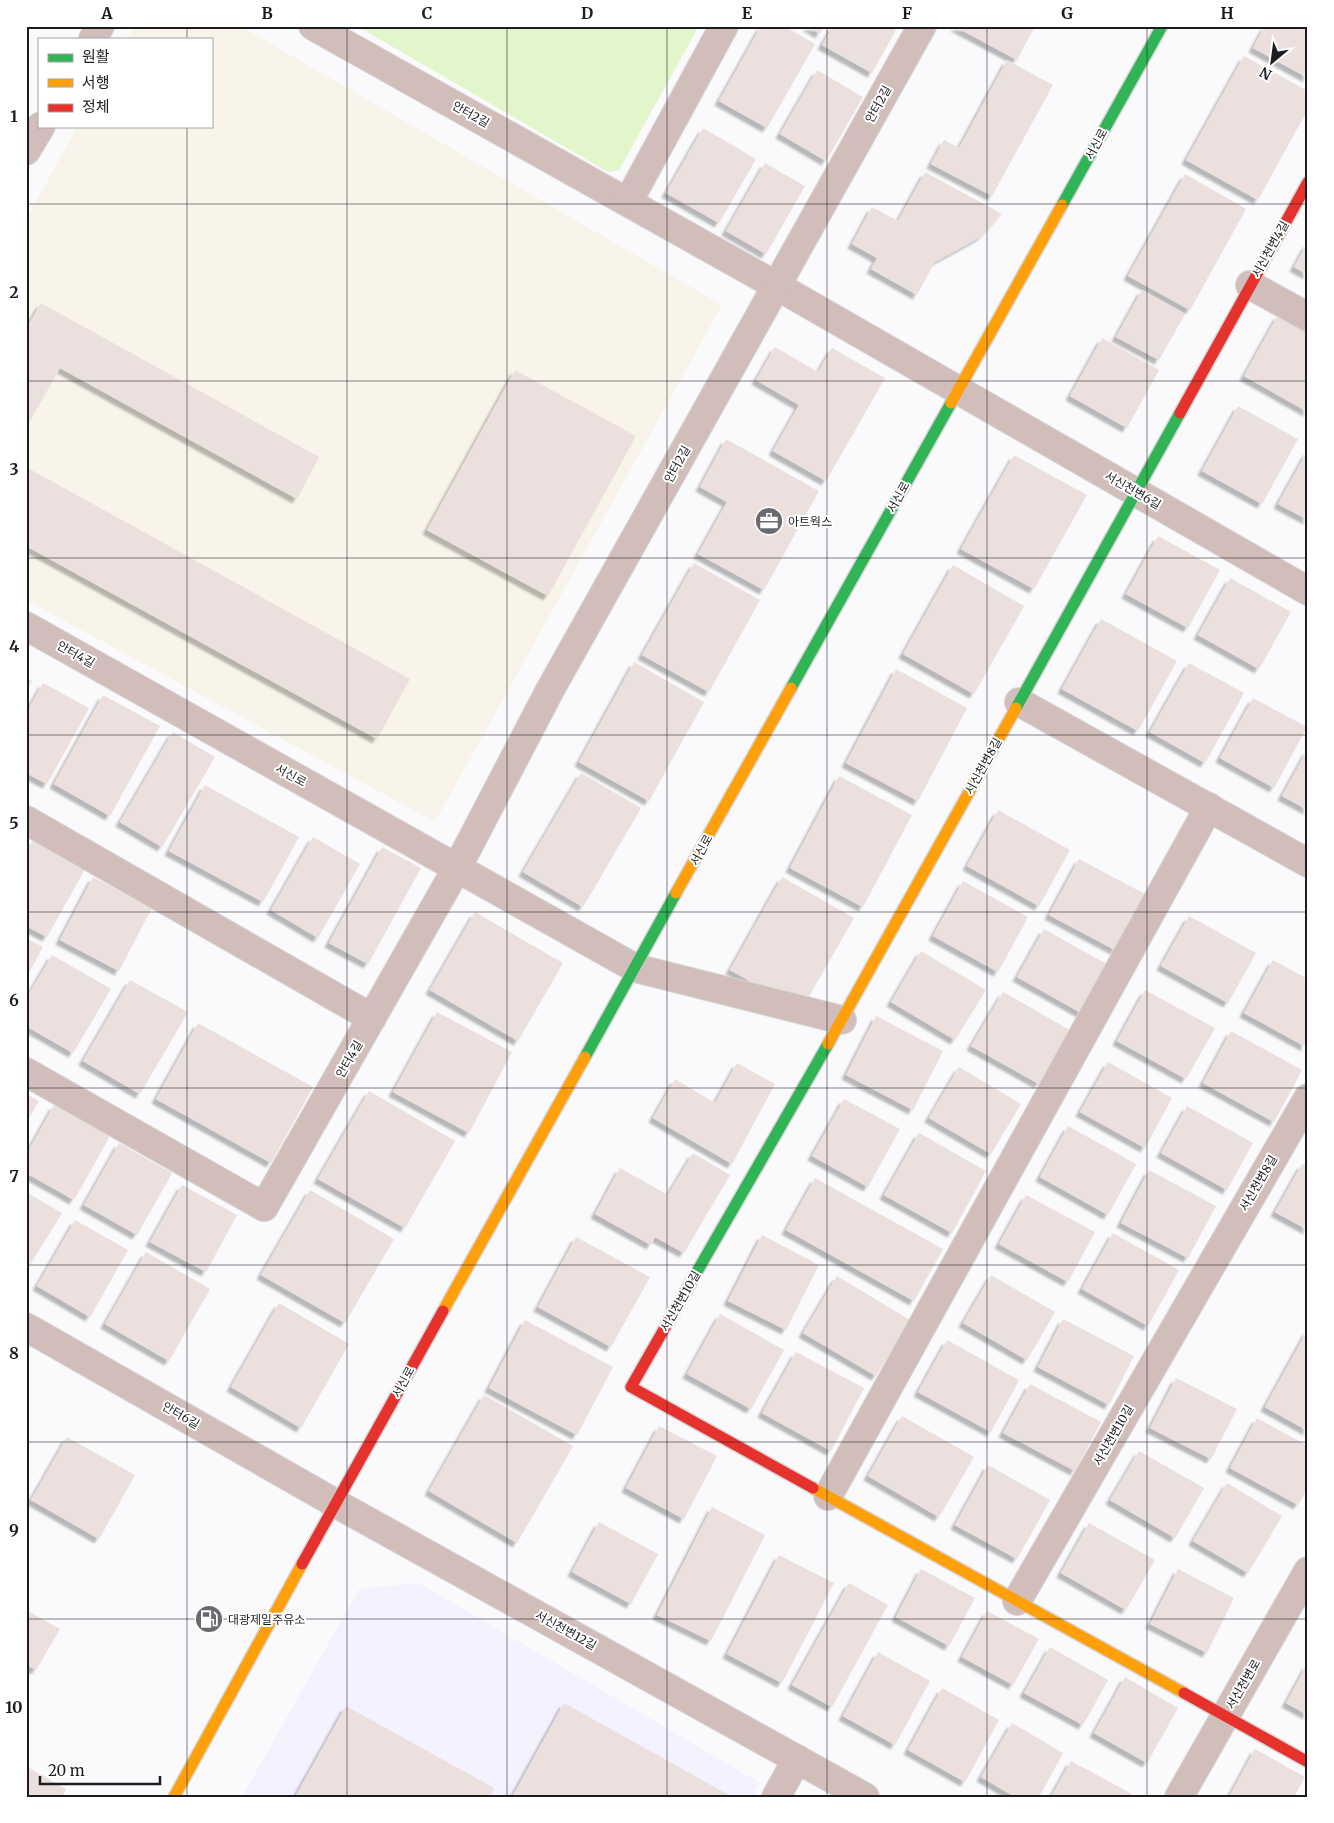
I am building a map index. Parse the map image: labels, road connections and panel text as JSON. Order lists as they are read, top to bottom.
{
  "streets": {
    "street": [
      "안터2길",
      "서신로",
      "서신천변4길",
      "서신천변6길",
      "안터4길",
      "서신천변8길",
      "서신천변10길",
      "안터6길",
      "서신천변12길",
      "서신천변로"
    ]
  },
  "crossings": [
    ["안터2길", "서신로"],
    ["안터2길", "서신천변6길"],
    ["서신로", "서신천변6길"],
    ["서신로", "안터4길"],
    ["서신로", "안터6길"],
    ["서신로", "서신천변12길"],
    ["서신천변4길", "서신천변8길"],
    ["서신천변6길", "서신천변8길"],
    ["서신천변8길", "서신천변10길"],
    ["서신천변10길", "서신천변로"],
    ["안터6길", "서신천변12길"]
  ],
  "places": {
    "office": ["아트웍스"],
    "fuel station": ["대광제일주유소"]
  },
  "legend": ["원활", "서행", "정체"],
  "scale_bar": "20 m",
  "north": "bottom left",
  "grid": {
    "columns": [
      "A",
      "B",
      "C",
      "D",
      "E",
      "F",
      "G",
      "H"
    ],
    "rows": [
      "1",
      "2",
      "3",
      "4",
      "5",
      "6",
      "7",
      "8",
      "9",
      "10"
    ]
  }
}
